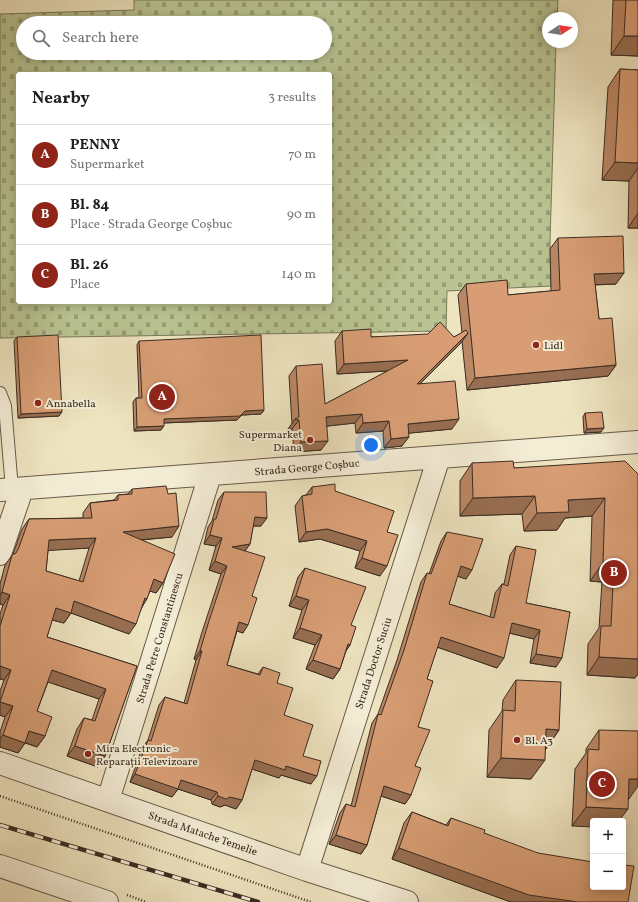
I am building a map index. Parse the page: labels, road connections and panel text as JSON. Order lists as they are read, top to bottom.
{
  "streets": {
    "street": [
      "Strada George Coșbuc",
      "Strada Petre Constantinescu",
      "Strada Doctor Suciu",
      "Strada Matache Temelie"
    ]
  },
  "crossings": [
    ["Strada George Coșbuc", "Strada Petre Constantinescu"],
    ["Strada George Coșbuc", "Strada Doctor Suciu"],
    ["Strada Petre Constantinescu", "Strada Matache Temelie"],
    ["Strada Doctor Suciu", "Strada Matache Temelie"]
  ],
  "places": [
    "Lidl",
    "Annabella",
    "Supermarket Diana",
    "Bl. A3",
    "Mira Electronic - Reparații Televizoare"
  ],
  "north": "right",
  "page": {
    "search": "Search here",
    "heading": ["Nearby", "3 results"],
    "list": [
      {
        "mark": "A",
        "name": "PENNY",
        "note": "Supermarket",
        "value": "70 m"
      },
      {
        "mark": "B",
        "name": "Bl. 84",
        "note": "Place · Strada George Coșbuc",
        "value": "90 m"
      },
      {
        "mark": "C",
        "name": "Bl. 26",
        "note": "Place",
        "value": "140 m"
      }
    ],
    "pins": ["A", "B", "C"],
    "map_buttons": ["+", "−"]
  }
}
